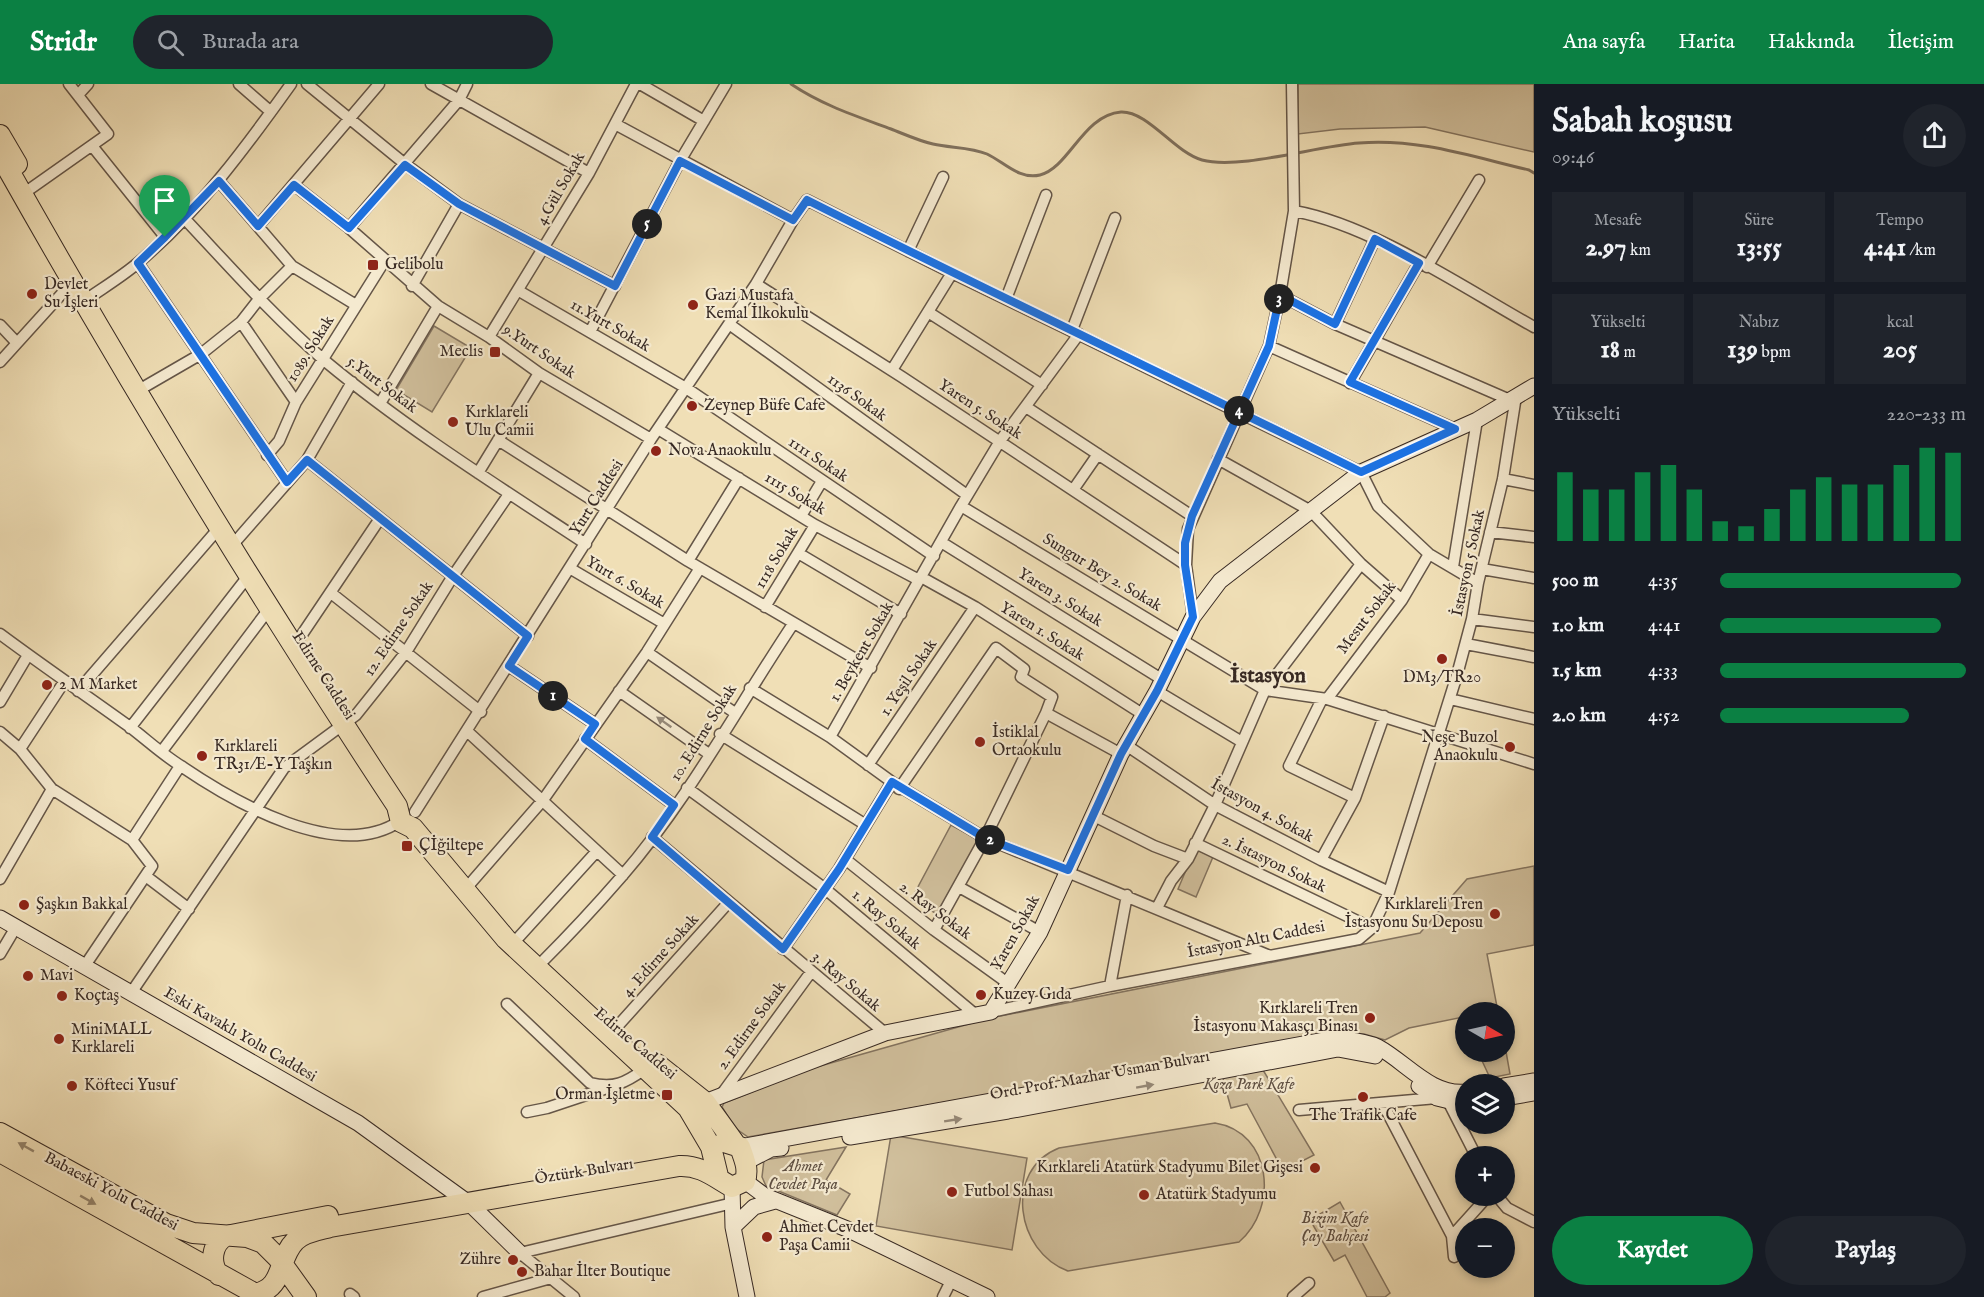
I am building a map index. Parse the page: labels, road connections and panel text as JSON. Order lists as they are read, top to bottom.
{
  "streets": {
    "highway": ["Edirne Caddesi", "Öztürk Bulvarı", "Babaeski Yolu Caddesi"],
    "street": [
      "4.Gül Sokak",
      "11.Yurt Sokak",
      "1089. Sokak",
      "9.Yurt Sokak",
      "5.Yurt Sokak",
      "1136 Sokak",
      "Yaren 5. Sokak",
      "1111 Sokak",
      "1115 Sokak",
      "Yurt Caddesi",
      "1118 Sokak",
      "İstasyon 5 Sokak",
      "Sungur Bey 2. Sokak",
      "Yurt 6. Sokak",
      "Yaren 3. Sokak",
      "Mesut Sokak",
      "12. Edirne Sokak",
      "Yaren 1. Sokak",
      "1. Beykent Sokak",
      "1. Yeşil Sokak",
      "10. Edirne Sokak",
      "İstasyon 4. Sokak",
      "2. İstasyon Sokak",
      "2. Ray Sokak",
      "1. Ray Sokak",
      "Yaren Sokak",
      "İstasyon Altı Caddesi",
      "4. Edirne Sokak",
      "3. Ray Sokak",
      "2. Edirne Sokak",
      "Eski Kavaklı Yolu Caddesi",
      "Ord. Prof. Mazhar Usman Bulvarı"
    ]
  },
  "crossings": [
    ["4.Gül Sokak", "11.Yurt Sokak"],
    ["4.Gül Sokak", "9.Yurt Sokak"],
    ["11.Yurt Sokak", "1111 Sokak"],
    ["11.Yurt Sokak", "Yurt Caddesi"],
    ["1089. Sokak", "9.Yurt Sokak"],
    ["1089. Sokak", "5.Yurt Sokak"],
    ["9.Yurt Sokak", "Yurt Caddesi"],
    ["5.Yurt Sokak", "Yurt Caddesi"],
    ["5.Yurt Sokak", "12. Edirne Sokak"],
    ["1136 Sokak", "Yurt Caddesi"],
    ["1136 Sokak", "1. Beykent Sokak"],
    ["Yaren 5. Sokak", "Yurt Caddesi"],
    ["Yaren 5. Sokak", "1. Beykent Sokak"],
    ["1111 Sokak", "Yurt Caddesi"],
    ["1111 Sokak", "1. Beykent Sokak"],
    ["1115 Sokak", "Yurt Caddesi"],
    ["1115 Sokak", "1118 Sokak"],
    ["1115 Sokak", "Yaren 1. Sokak"],
    ["1115 Sokak", "1. Beykent Sokak"],
    ["Yurt Caddesi", "Yurt 6. Sokak"],
    ["Yurt Caddesi", "Edirne Caddesi"],
    ["İstasyon 5 Sokak", "Sungur Bey 2. Sokak"],
    ["İstasyon 5 Sokak", "Yaren Sokak"],
    ["Sungur Bey 2. Sokak", "Mesut Sokak"],
    ["Sungur Bey 2. Sokak", "1. Beykent Sokak"],
    ["Sungur Bey 2. Sokak", "Yaren Sokak"],
    ["Yaren 3. Sokak", "1. Beykent Sokak"],
    ["Yaren 3. Sokak", "Yaren Sokak"],
    ["12. Edirne Sokak", "Edirne Caddesi"],
    ["12. Edirne Sokak", "Eski Kavaklı Yolu Caddesi"],
    ["Yaren 1. Sokak", "1. Beykent Sokak"],
    ["Yaren 1. Sokak", "1. Yeşil Sokak"],
    ["Yaren 1. Sokak", "Yaren Sokak"],
    ["Edirne Caddesi", "10. Edirne Sokak"],
    ["Edirne Caddesi", "İstasyon Altı Caddesi"],
    ["Edirne Caddesi", "4. Edirne Sokak"],
    ["Edirne Caddesi", "2. Edirne Sokak"],
    ["Edirne Caddesi", "Ord. Prof. Mazhar Usman Bulvarı"],
    ["Edirne Caddesi", "Öztürk Bulvarı"],
    ["10. Edirne Sokak", "1. Ray Sokak"],
    ["10. Edirne Sokak", "3. Ray Sokak"],
    ["İstasyon 4. Sokak", "Yaren Sokak"],
    ["2. İstasyon Sokak", "İstasyon Altı Caddesi"],
    ["2. Ray Sokak", "Yaren Sokak"],
    ["1. Ray Sokak", "İstasyon Altı Caddesi"],
    ["Yaren Sokak", "İstasyon Altı Caddesi"],
    ["İstasyon Altı Caddesi", "3. Ray Sokak"],
    ["İstasyon Altı Caddesi", "2. Edirne Sokak"],
    ["4. Edirne Sokak", "3. Ray Sokak"],
    ["3. Ray Sokak", "2. Edirne Sokak"],
    ["Eski Kavaklı Yolu Caddesi", "Öztürk Bulvarı"],
    ["Ord. Prof. Mazhar Usman Bulvarı", "Öztürk Bulvarı"],
    ["Öztürk Bulvarı", "Babaeski Yolu Caddesi"]
  ],
  "districts": ["İstasyon"],
  "parks": ["Koza Park Kafe", "Ahmet Cevdet Paşa", "Bizim Kafe Çay Bahçesi"],
  "places": {
    "transit": [
      "Gelibolu",
      "Meclis",
      "Çİğiltepe",
      "Orman İşletme"
    ],
    "other": [
      "Devlet Su İşleri",
      "Gazi Mustafa Kemal İlkokulu",
      "Zeynep Büfe Cafe",
      "Kırklareli Ulu Camii",
      "Nova Anaokulu",
      "DM3/TR20",
      "2 M Market",
      "İstiklal Ortaokulu",
      "Neşe Buzol Anaokulu",
      "Kırklareli TR31/E-Y Taşkın",
      "Şaşkın Bakkal",
      "Kırklareli Tren İstasyonu Su Deposu",
      "Mavi",
      "Kuzey Gıda",
      "Koçtaş",
      "Kırklareli Tren İstasyonu Makasçı Binası",
      "MiniMALL Kırklareli",
      "Köfteci Yusuf",
      "The Trafik Cafe",
      "Kırklareli Atatürk Stadyumu Bilet Gişesi",
      "Futbol Sahası",
      "Atatürk Stadyumu",
      "Ahmet Cevdet Paşa Camii",
      "Zühre",
      "Bahar İlter Boutique"
    ]
  },
  "north": "right",
  "page": {
    "header": "Stridr",
    "search": "Burada ara",
    "nav": [
      "Ana sayfa",
      "Harita",
      "Hakkında",
      "İletişim"
    ],
    "heading": ["Sabah koşusu", "09:46"],
    "stats": [
      ["Mesafe", "2.97 km"],
      ["Süre", "13:55"],
      ["Tempo", "4:41 /km"],
      ["Yükselti", "18 m"],
      ["Nabız", "139 bpm"],
      ["kcal", "205"]
    ],
    "pins": [
      "5",
      "3",
      "4",
      "1",
      "2"
    ],
    "chart": ["Yükselti", "220–233 m"],
    "list": [
      {
        "name": "500 m",
        "note": "4:35"
      },
      {
        "name": "1.0 km",
        "note": "4:41"
      },
      {
        "name": "1.5 km",
        "note": "4:33"
      },
      {
        "name": "2.0 km",
        "note": "4:52"
      }
    ],
    "map_buttons": ["+", "−"],
    "buttons": ["Kaydet", "Paylaş"]
  }
}
